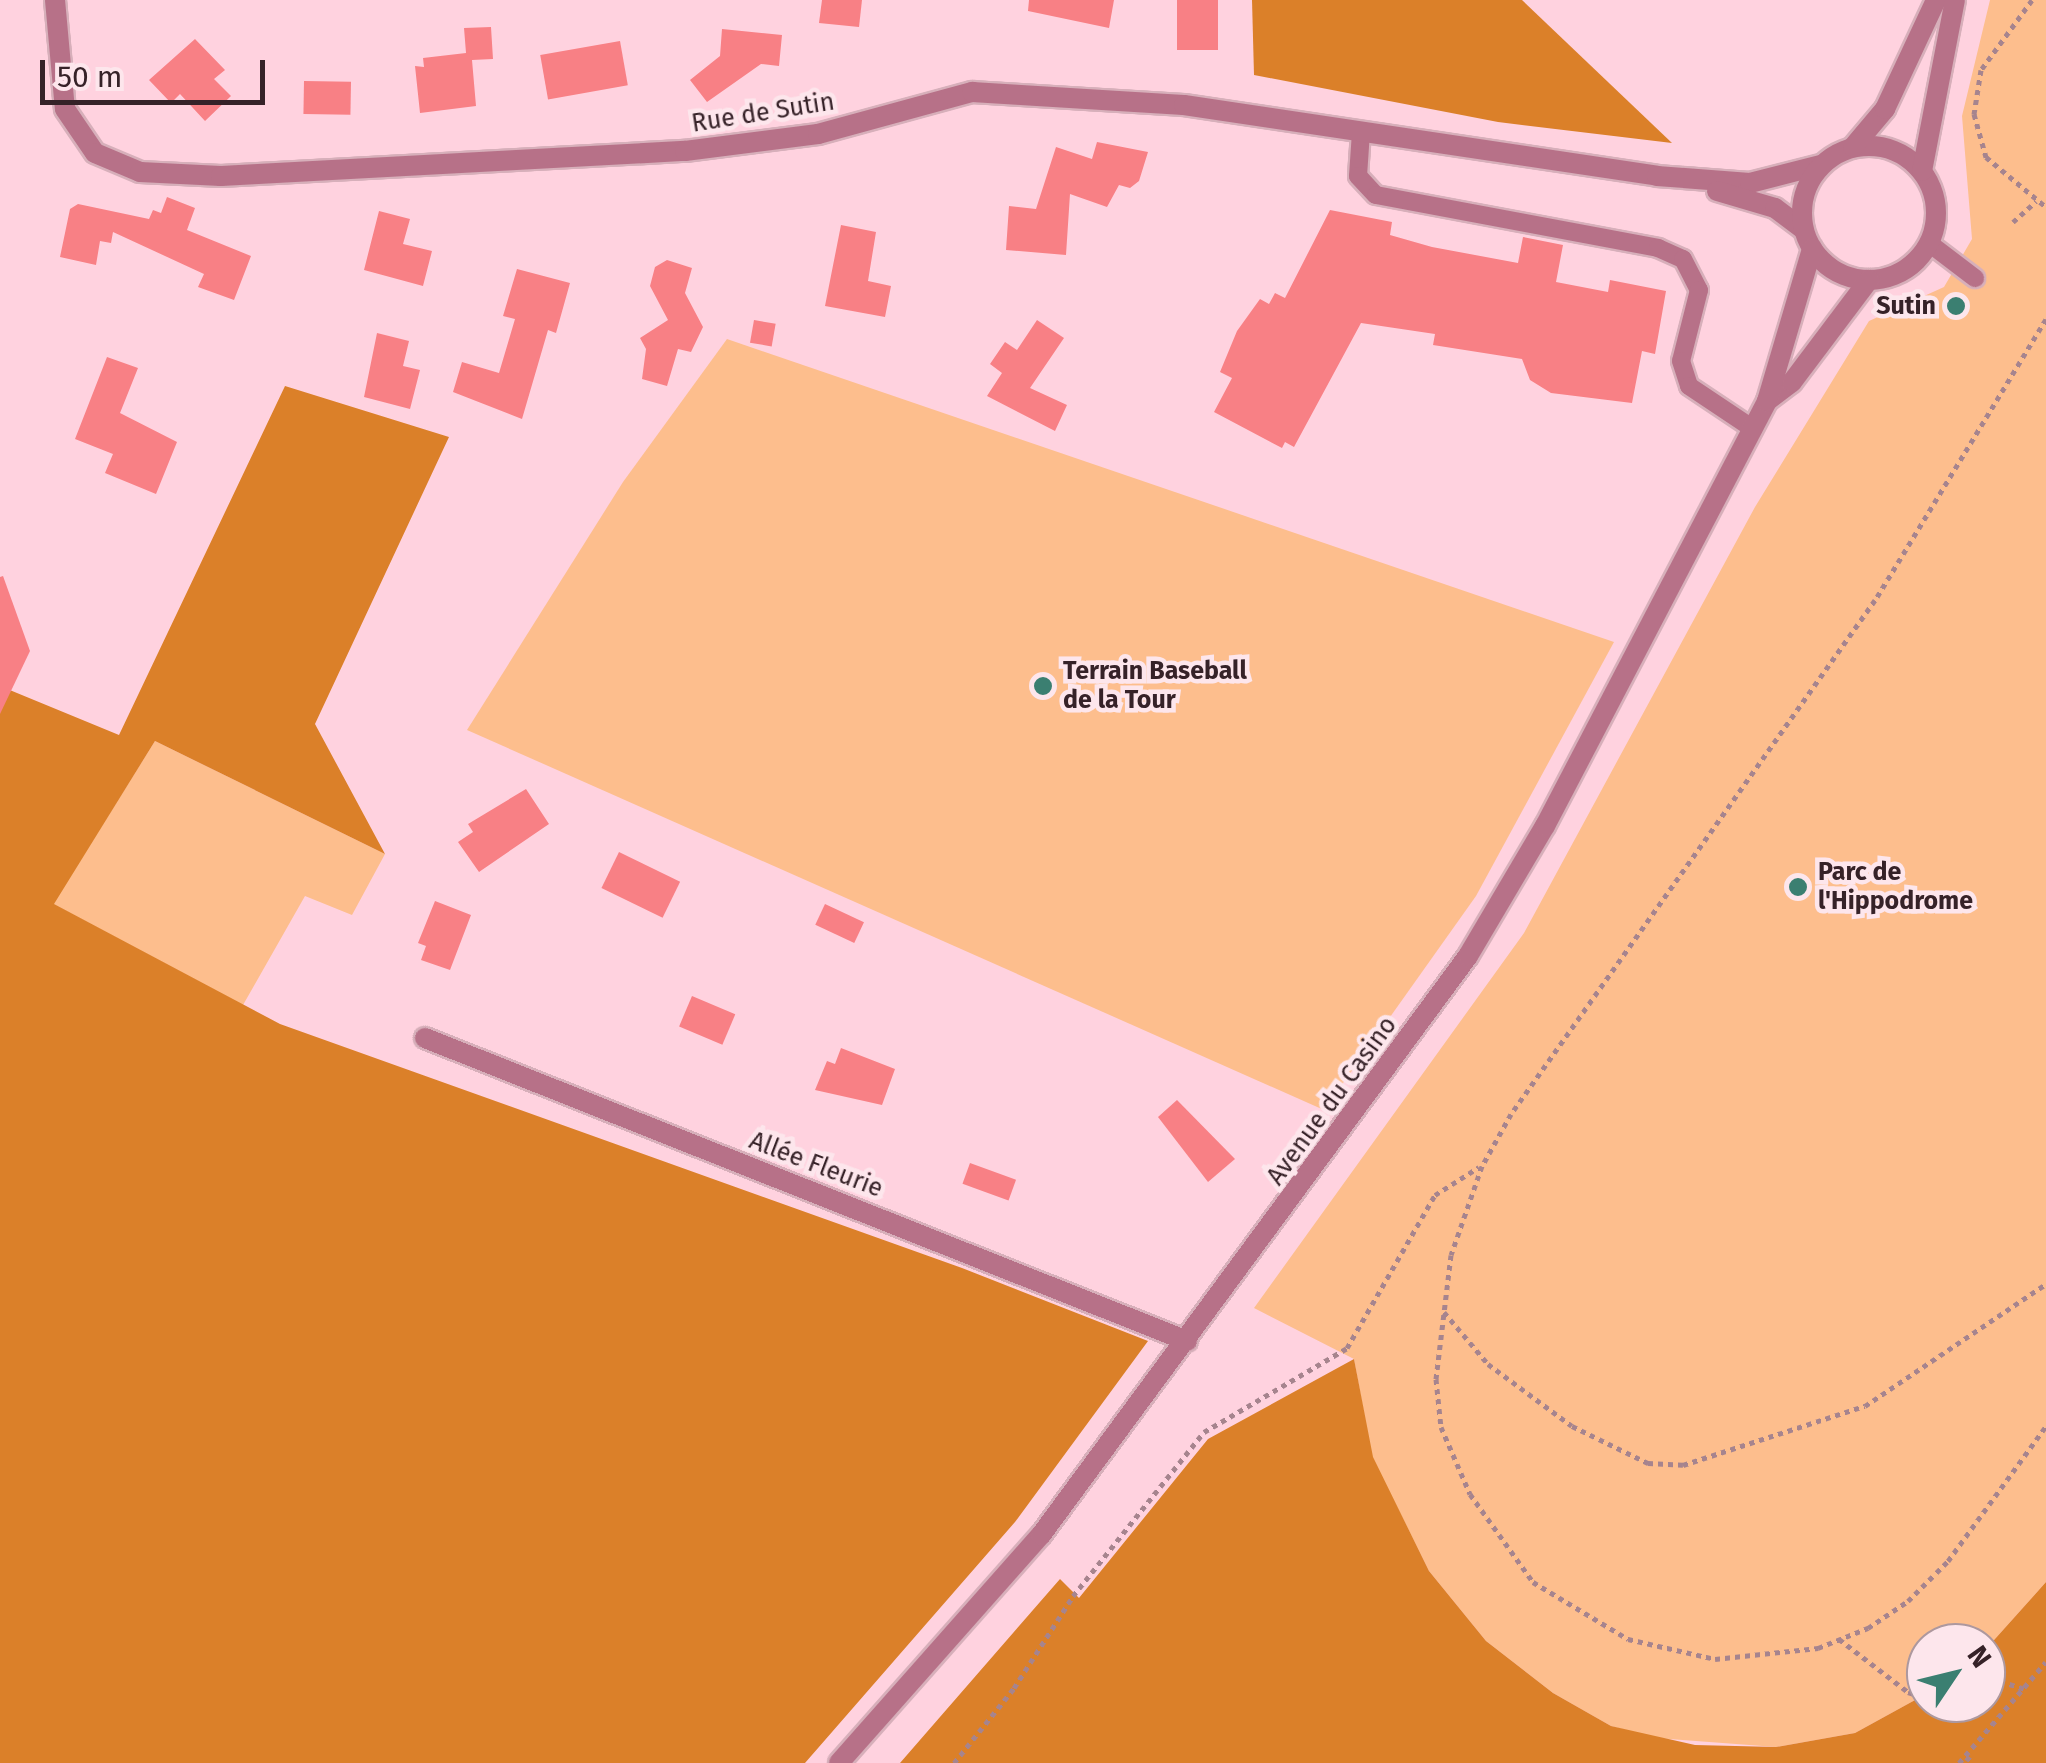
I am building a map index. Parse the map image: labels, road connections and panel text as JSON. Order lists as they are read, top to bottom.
{
  "streets": {
    "street": ["Rue de Sutin", "Avenue du Casino", "Allée Fleurie"]
  },
  "crossings": [
    ["Avenue du Casino", "Allée Fleurie"]
  ],
  "places": ["Sutin", "Terrain Baseball de la Tour", "Parc de l'Hippodrome"],
  "scale_bar": "50 m",
  "north": "top right"
}
